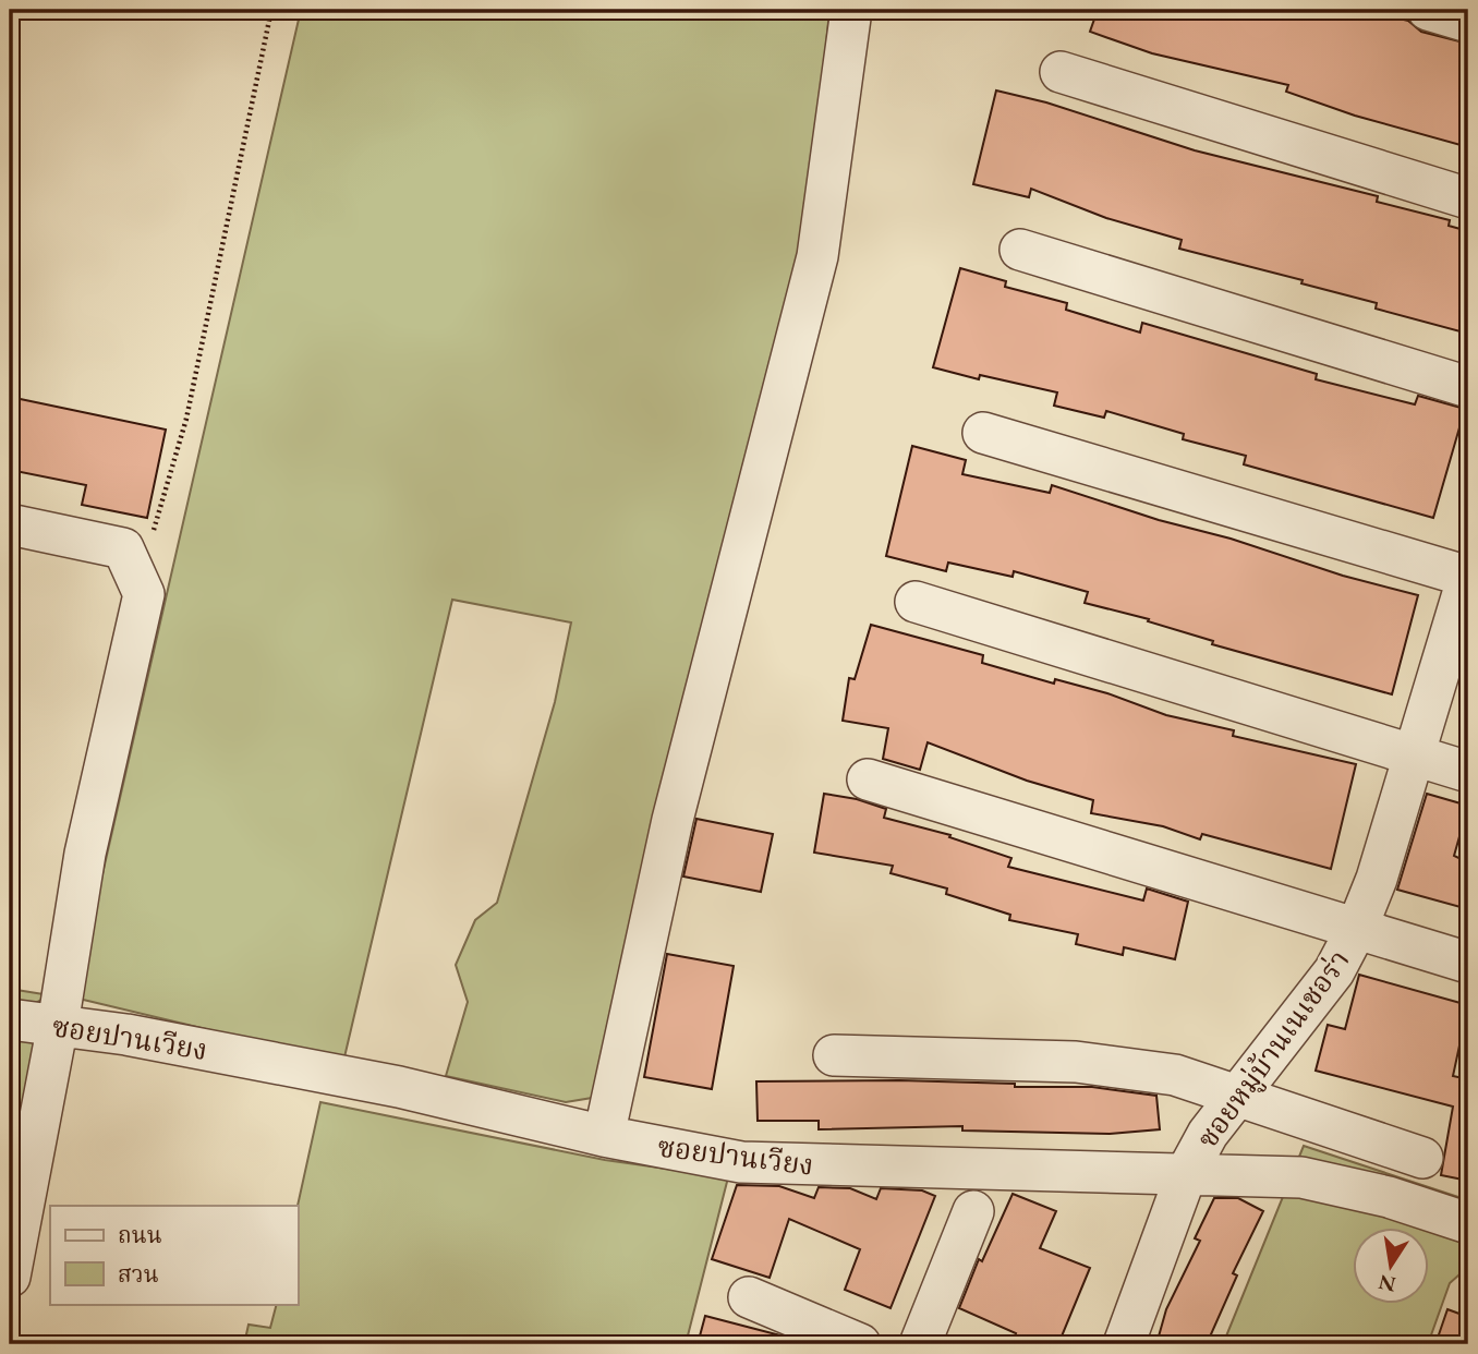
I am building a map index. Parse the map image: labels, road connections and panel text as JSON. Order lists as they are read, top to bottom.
{
  "streets": {
    "street": ["ซอยปานเวียง", "ซอยหมู่บ้านเนเชอร่า"]
  },
  "crossings": [
    ["ซอยปานเวียง", "ซอยหมู่บ้านเนเชอร่า"]
  ],
  "legend": ["ถนน", "สวน"],
  "north": "bottom"
}
